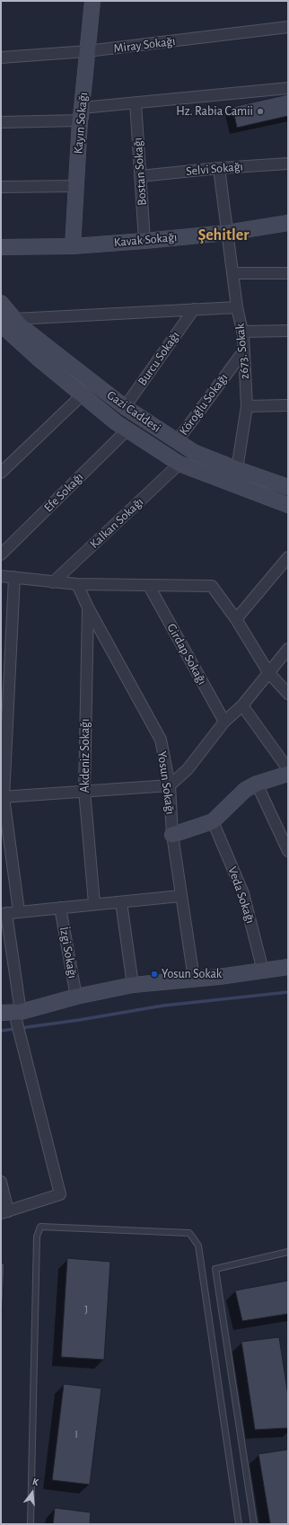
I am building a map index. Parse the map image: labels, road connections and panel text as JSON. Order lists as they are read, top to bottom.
{
  "streets": {
    "street": [
      "Miray Sokağı",
      "Kayın Sokağı",
      "Selvi Sokağı",
      "Bostan Sokağı",
      "Kavak Sokağı",
      "2673. Sokak",
      "Burcu Sokağı",
      "Köroğlu Sokağı",
      "Gazi Caddesi",
      "Efe Sokağı",
      "Kalkan Sokağı",
      "Girdap Sokağı",
      "Akdeniz Sokağı",
      "Yosun Sokağı",
      "Veda Sokağı",
      "İzgi Sokağı"
    ]
  },
  "crossings": [
    ["Miray Sokağı", "Kayın Sokağı"],
    ["Kayın Sokağı", "Kavak Sokağı"],
    ["Selvi Sokağı", "Bostan Sokağı"],
    ["Selvi Sokağı", "2673. Sokak"],
    ["Bostan Sokağı", "Kavak Sokağı"],
    ["Kavak Sokağı", "2673. Sokak"],
    ["2673. Sokak", "Köroğlu Sokağı"],
    ["2673. Sokak", "Gazi Caddesi"],
    ["Burcu Sokağı", "Gazi Caddesi"],
    ["Köroğlu Sokağı", "Gazi Caddesi"],
    ["Gazi Caddesi", "Efe Sokağı"],
    ["Gazi Caddesi", "Kalkan Sokağı"],
    ["Akdeniz Sokağı", "Yosun Sokağı"]
  ],
  "districts": ["Şehitler"],
  "places": ["Hz. Rabia Camii", "Yosun Sokak"],
  "house_numbers": ["J", "I"],
  "north": "top"
}
